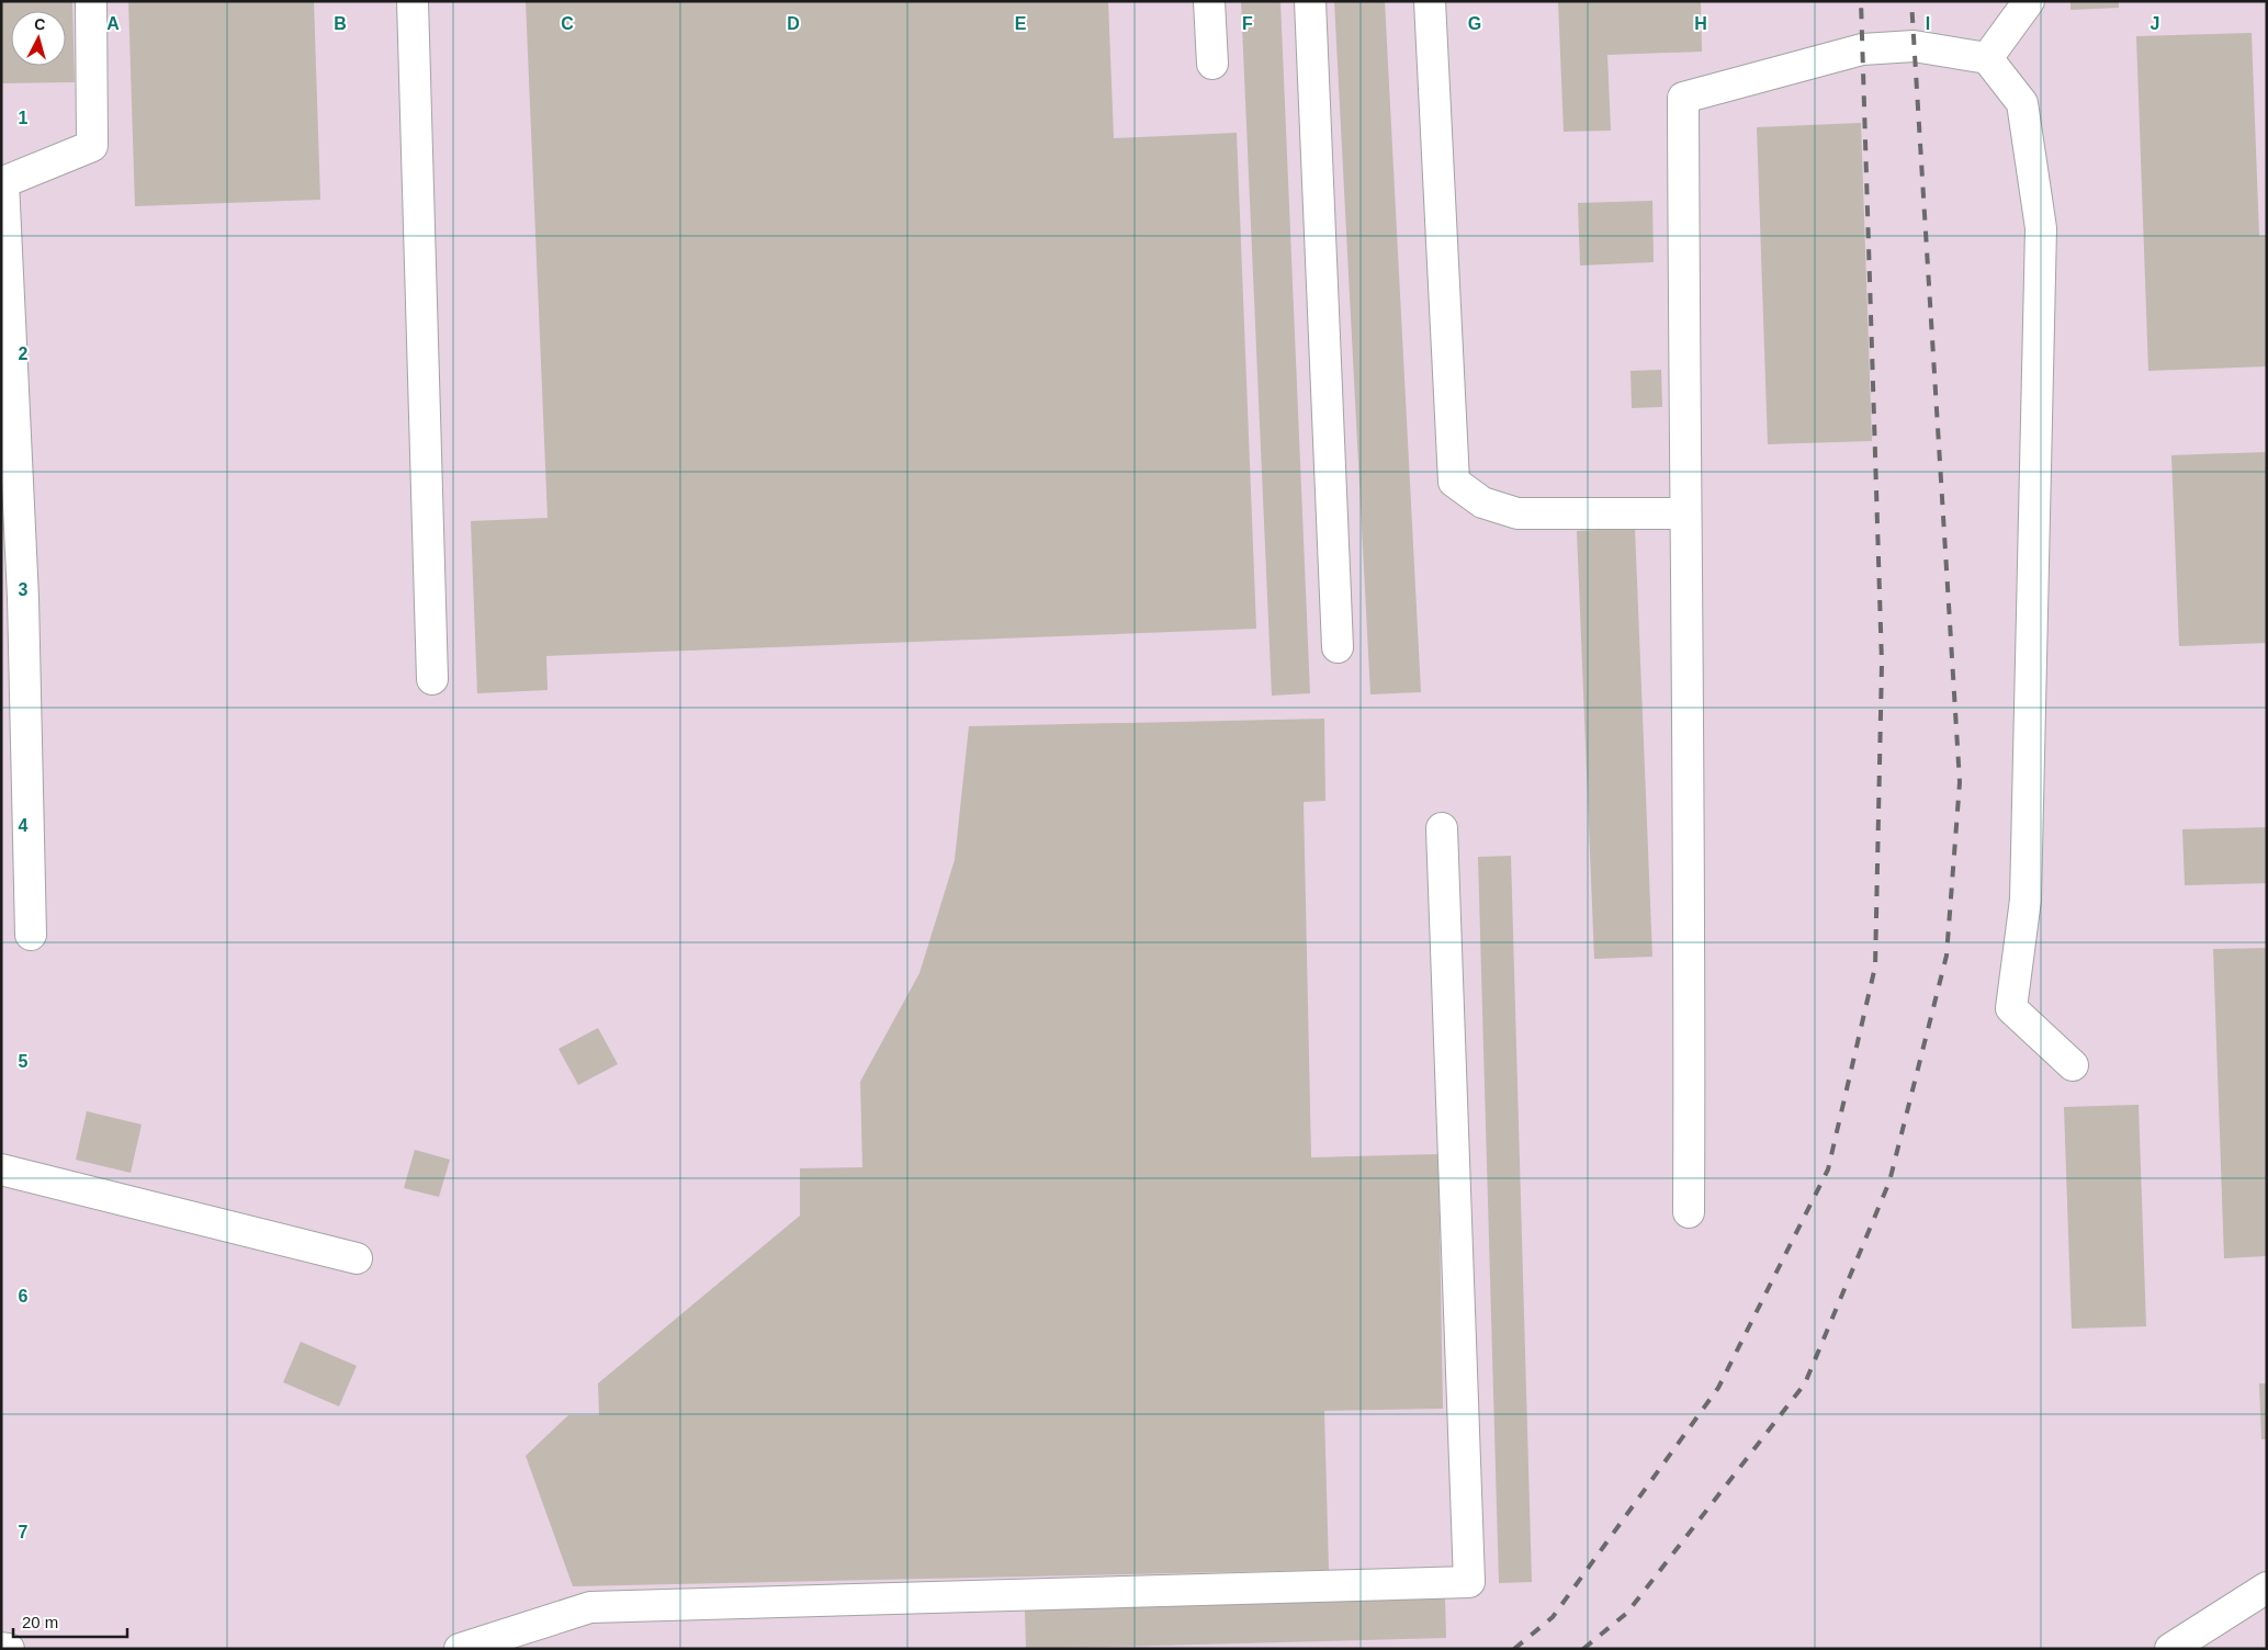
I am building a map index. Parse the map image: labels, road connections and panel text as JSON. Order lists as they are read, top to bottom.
{
  "scale_bar": "20 m",
  "north": "top",
  "grid": {
    "columns": [
      "A",
      "B",
      "C",
      "D",
      "E",
      "F",
      "G",
      "H",
      "I",
      "J"
    ],
    "rows": [
      "1",
      "2",
      "3",
      "4",
      "5",
      "6",
      "7"
    ]
  }
}
